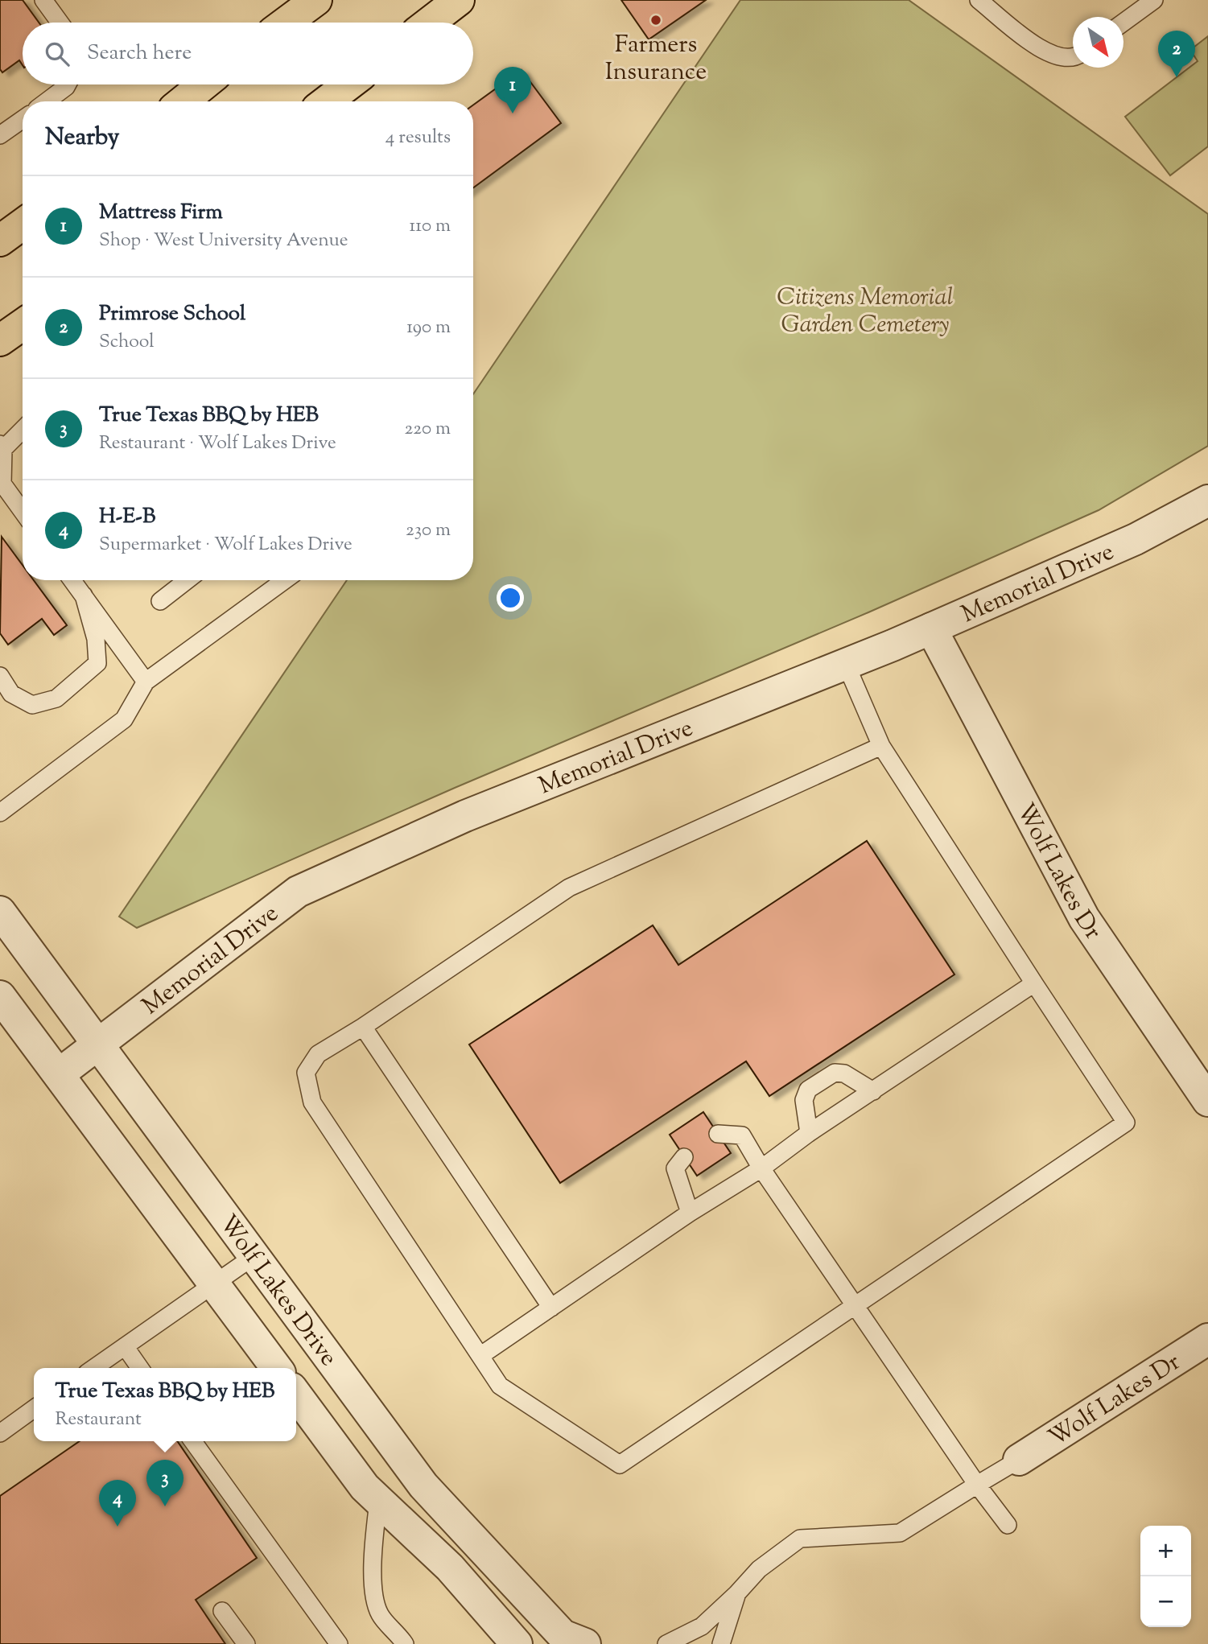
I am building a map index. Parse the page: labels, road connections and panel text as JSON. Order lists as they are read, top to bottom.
{
  "streets": {
    "street": ["Memorial Drive", "Wolf Lakes Dr", "Wolf Lakes Drive"]
  },
  "crossings": [
    ["Memorial Drive", "Wolf Lakes Dr"],
    ["Memorial Drive", "Wolf Lakes Drive"]
  ],
  "parks": ["Citizens Memorial Garden Cemetery"],
  "places": ["Farmers Insurance"],
  "north": "bottom right",
  "page": {
    "search": "Search here",
    "pins": [
      "2",
      "1",
      "3",
      "4"
    ],
    "heading": ["Nearby", "4 results"],
    "list": [
      {
        "mark": "1",
        "name": "Mattress Firm",
        "note": "Shop · West University Avenue",
        "value": "110 m"
      },
      {
        "mark": "2",
        "name": "Primrose School",
        "note": "School",
        "value": "190 m"
      },
      {
        "mark": "3",
        "name": "True Texas BBQ by HEB",
        "note": "Restaurant · Wolf Lakes Drive",
        "value": "220 m"
      },
      {
        "mark": "4",
        "name": "H-E-B",
        "note": "Supermarket · Wolf Lakes Drive",
        "value": "230 m"
      }
    ],
    "popup": ["True Texas BBQ by HEB", "Restaurant"],
    "map_buttons": ["+", "−"]
  }
}
